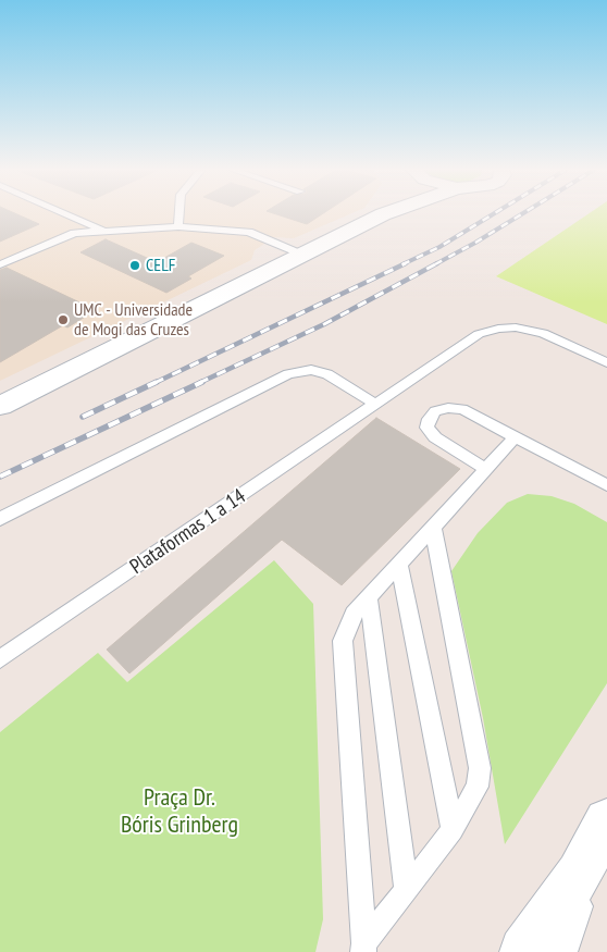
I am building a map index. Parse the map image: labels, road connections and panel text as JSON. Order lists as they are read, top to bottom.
{
  "streets": {
    "lane": ["Plataformas 1 a 14"]
  },
  "parks": ["Praça Dr. Bóris Grinberg"],
  "places": ["CELF", "UMC - Universidade de Mogi das Cruzes"]
}
